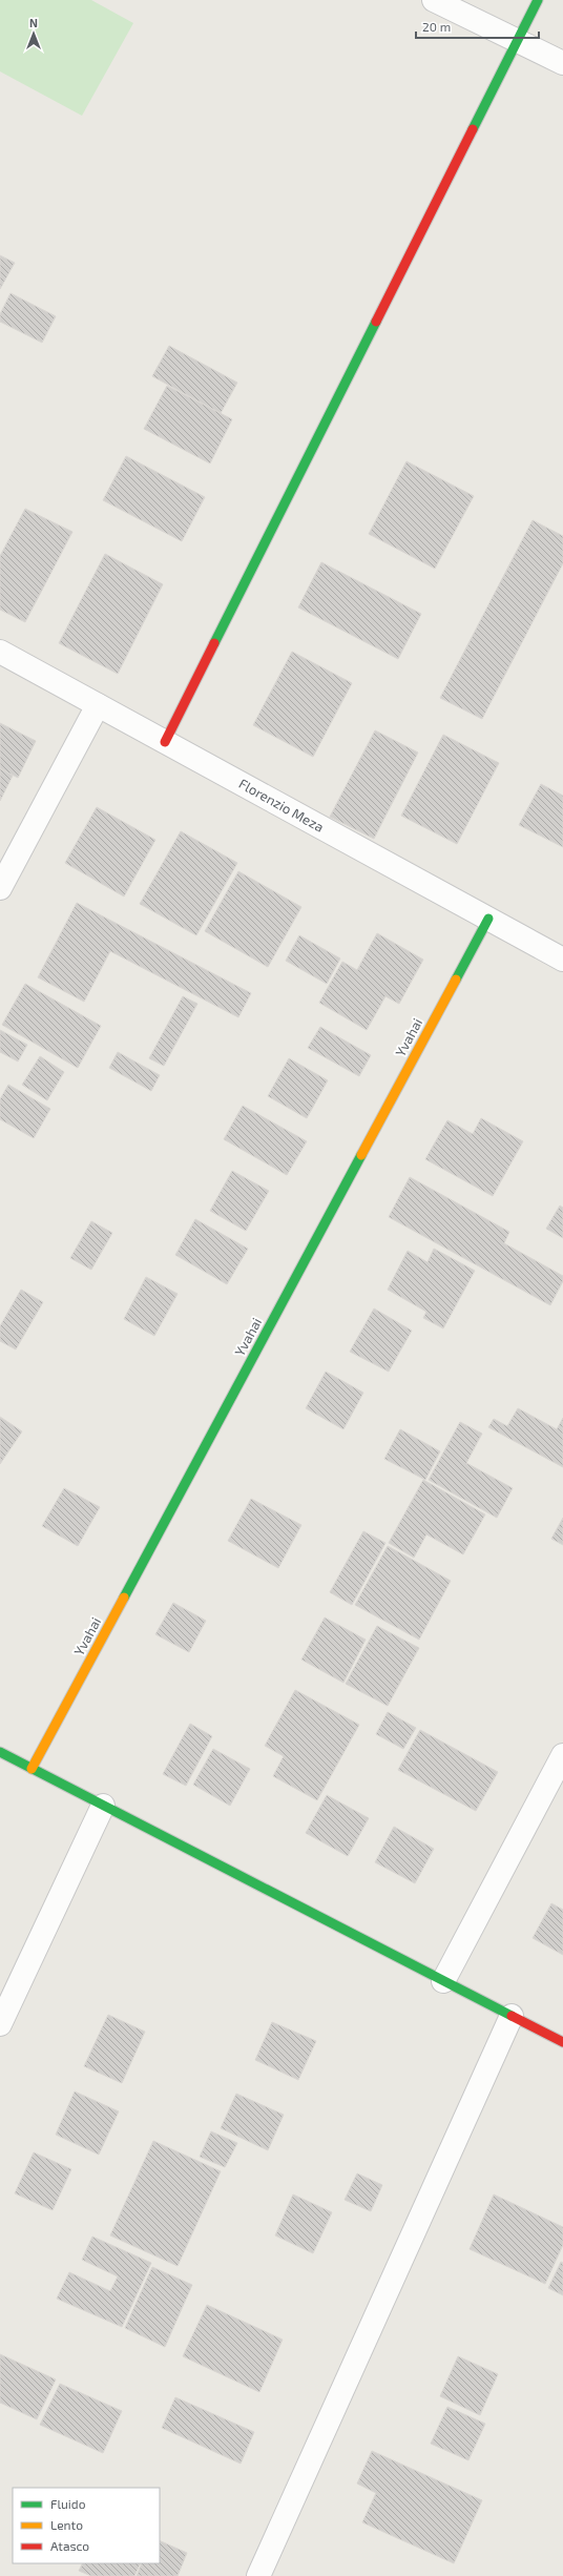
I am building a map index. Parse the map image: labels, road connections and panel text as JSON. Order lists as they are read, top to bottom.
{
  "streets": {
    "street": ["Florenzio Meza", "Yvahai"]
  },
  "crossings": [
    ["Florenzio Meza", "Yvahai"]
  ],
  "legend": ["Fluido", "Lento", "Atasco"],
  "scale_bar": "20 m",
  "north": "top"
}
